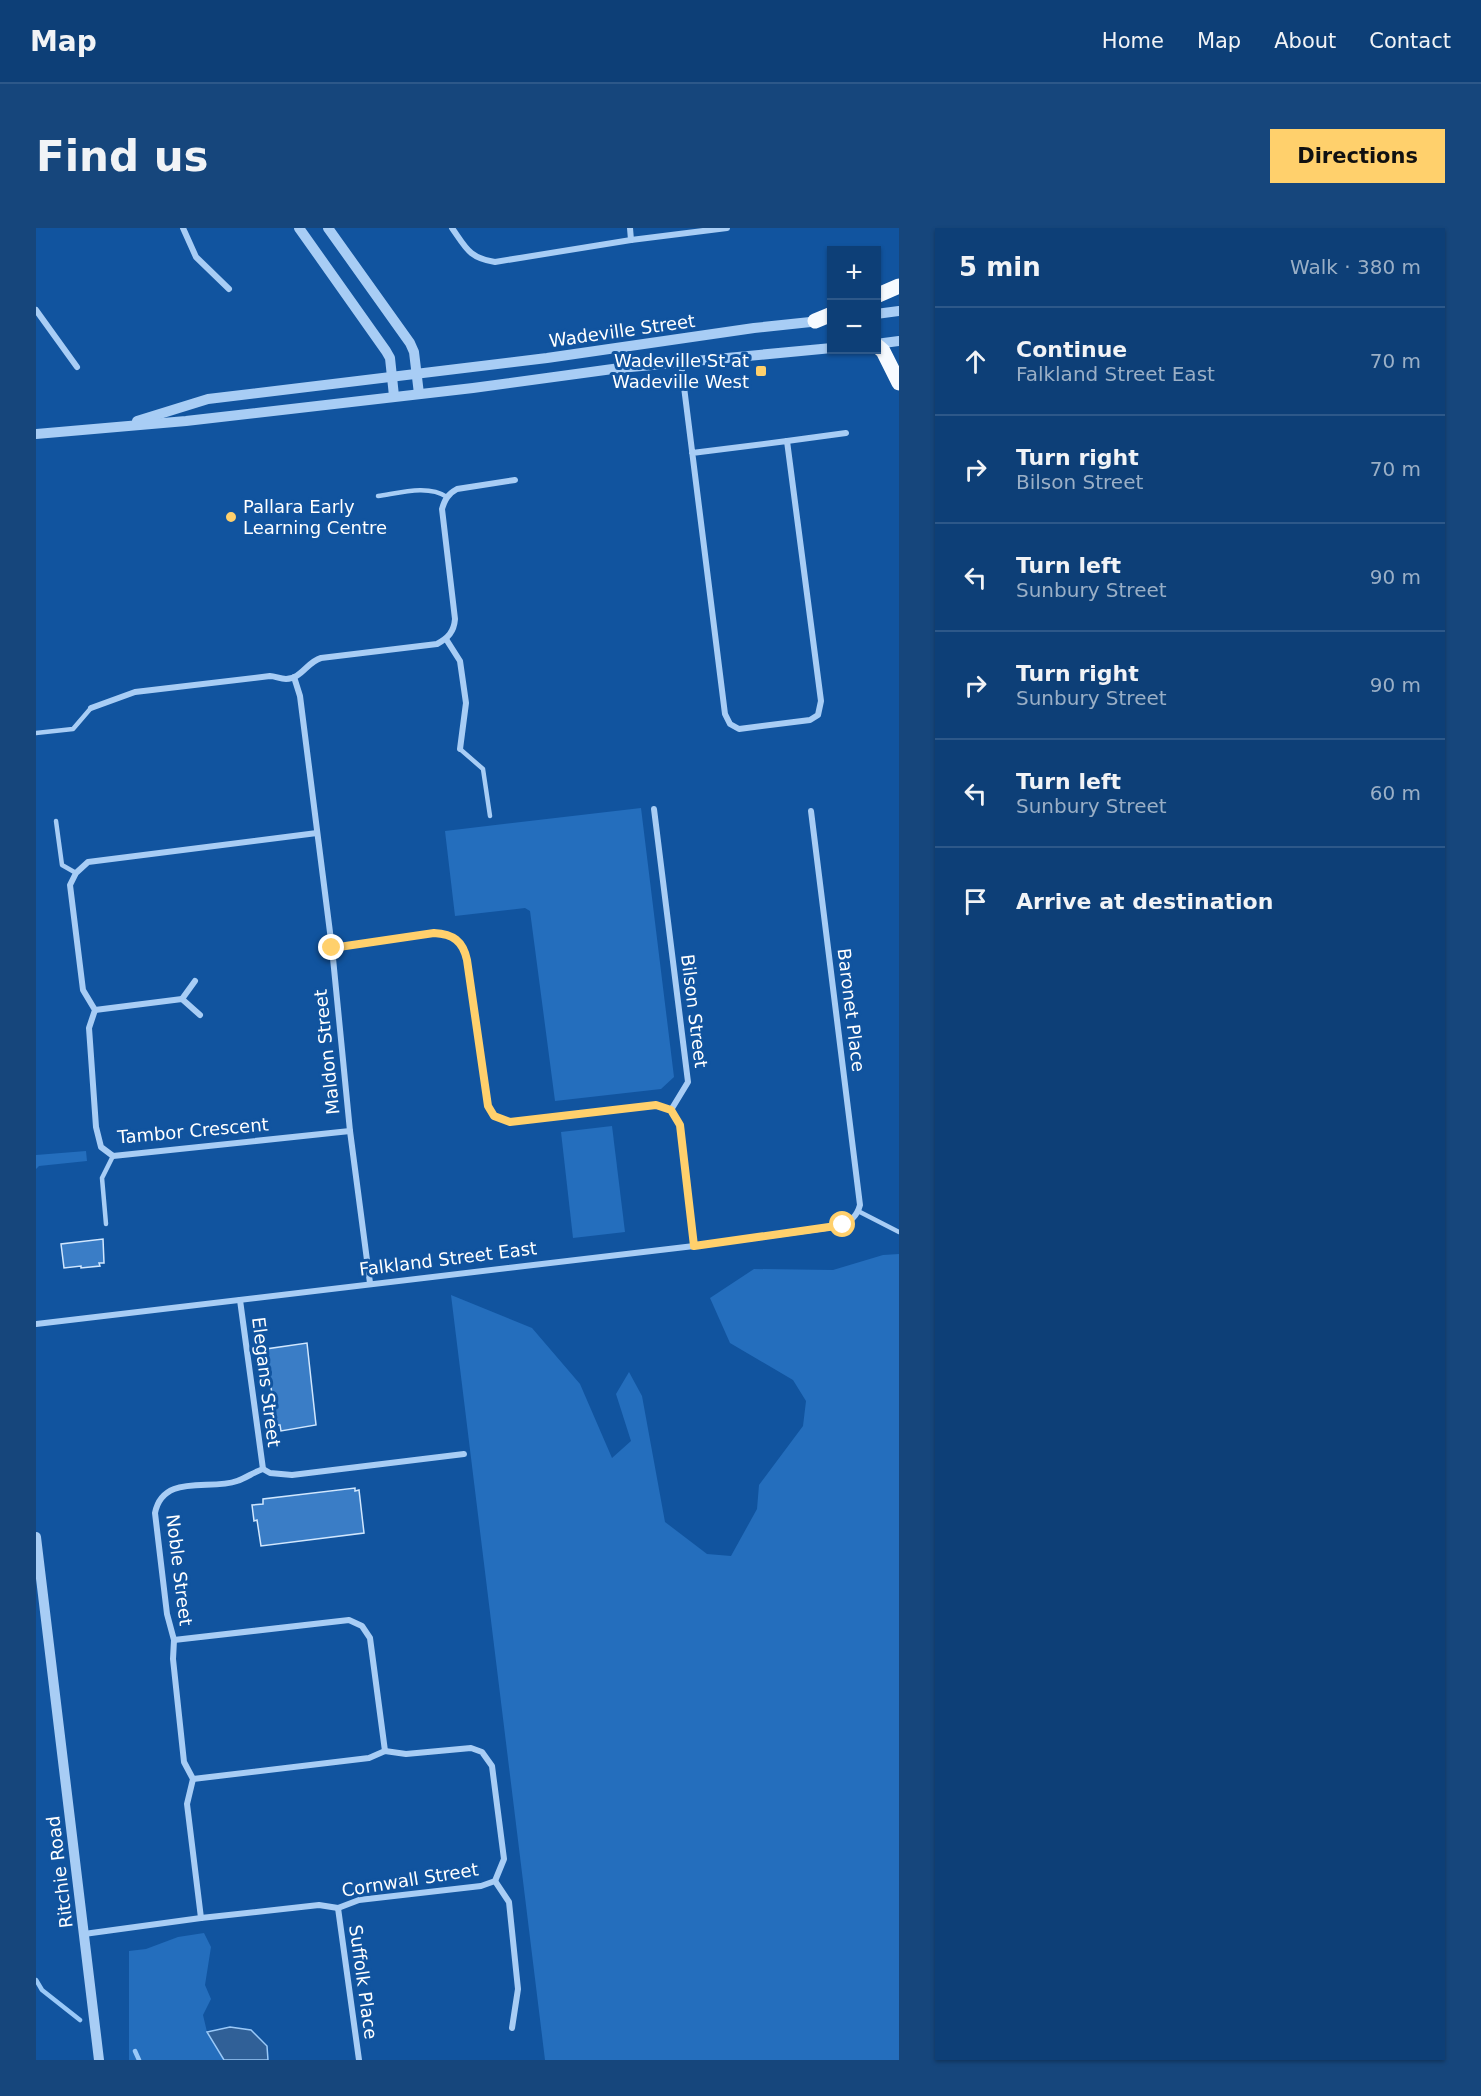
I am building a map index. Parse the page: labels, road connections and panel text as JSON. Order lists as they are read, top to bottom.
{
  "streets": {
    "street": [
      "Wadeville Street",
      "Baronet Place",
      "Bilson Street",
      "Maldon Street",
      "Tambor Crescent",
      "Falkland Street East",
      "Elegans Street",
      "Noble Street",
      "Ritchie Road",
      "Cornwall Street",
      "Suffolk Place"
    ]
  },
  "crossings": [
    ["Baronet Place", "Falkland Street East"],
    ["Maldon Street", "Tambor Crescent"],
    ["Maldon Street", "Falkland Street East"],
    ["Falkland Street East", "Elegans Street"],
    ["Elegans Street", "Noble Street"],
    ["Noble Street", "Cornwall Street"],
    ["Ritchie Road", "Cornwall Street"],
    ["Cornwall Street", "Suffolk Place"]
  ],
  "places": {
    "transit": ["Wadeville St at Wadeville West"],
    "other": ["Pallara Early Learning Centre"]
  },
  "page": {
    "header": "Map",
    "nav": [
      "Home",
      "Map",
      "About",
      "Contact"
    ],
    "buttons": "Directions",
    "title": "Find us",
    "heading": ["5 min", "Walk · 380 m"],
    "map_buttons": ["+", "−"],
    "list": [
      ["Continue", "Falkland Street East", "70 m"],
      ["Turn right", "Bilson Street", "70 m"],
      ["Turn left", "Sunbury Street", "90 m"],
      ["Turn right", "Sunbury Street", "90 m"],
      ["Turn left", "Sunbury Street", "60 m"],
      "Arrive at destination"
    ]
  }
}
